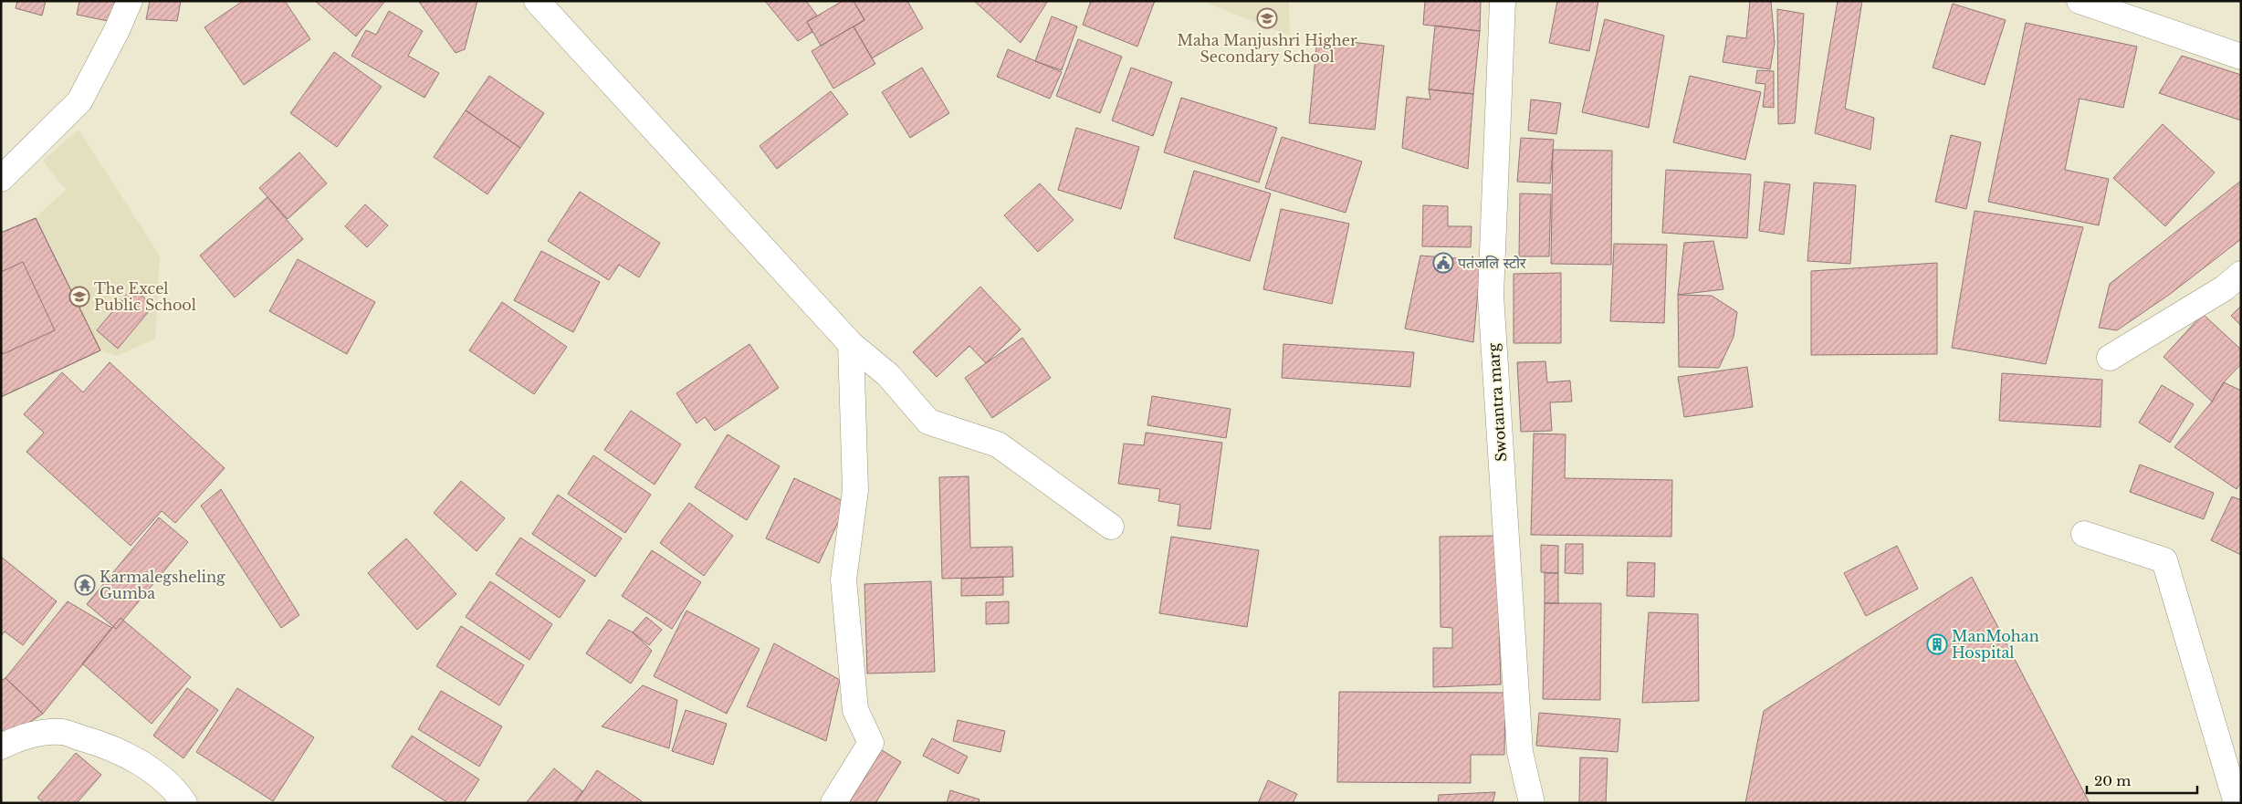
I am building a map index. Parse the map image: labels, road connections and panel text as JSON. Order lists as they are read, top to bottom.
{
  "streets": {
    "street": ["Swotantra marg"]
  },
  "places": {
    "school or university": ["Maha Manjushri Higher Secondary School", "The Excel Public School"],
    "public building": ["पतंजलि स्टोर"],
    "temple": ["Karmalegsheling Gumba"],
    "building": ["ManMohan Hospital"]
  },
  "scale_bar": "20 m"
}
